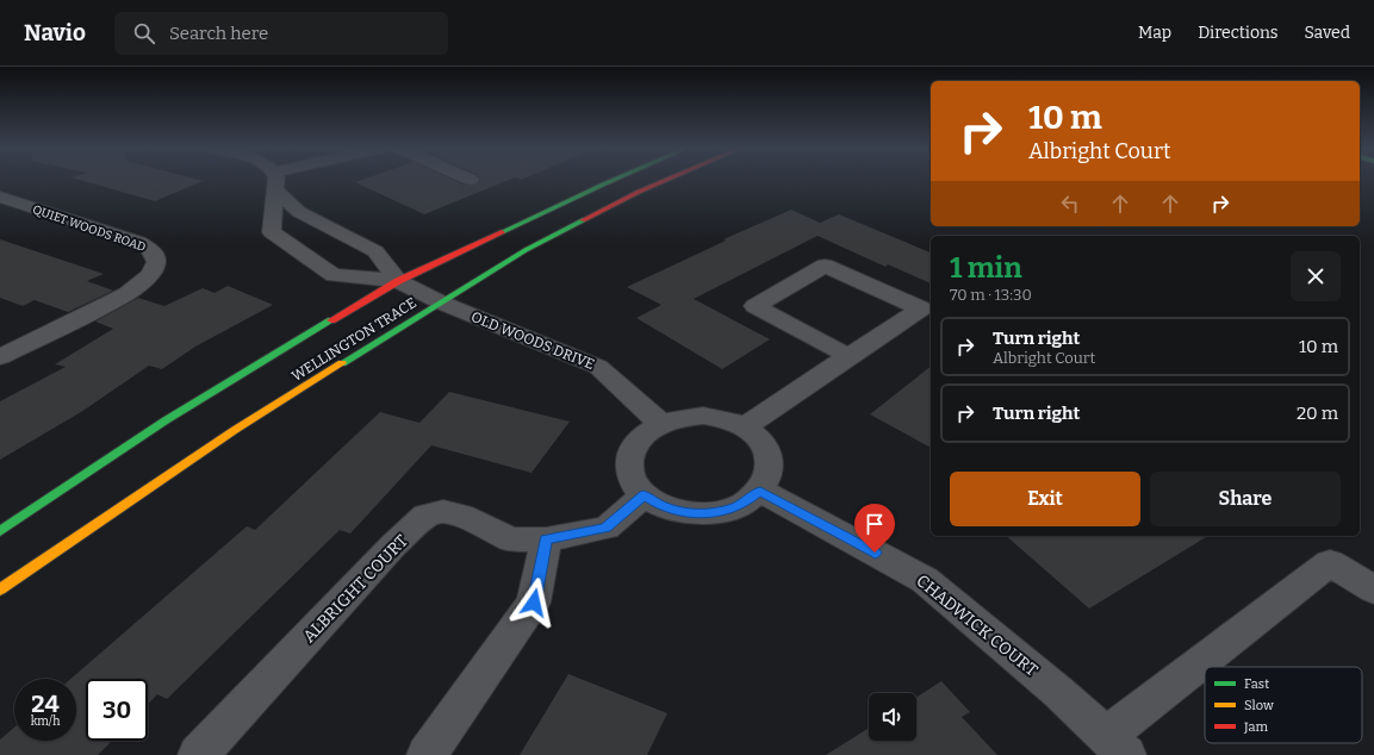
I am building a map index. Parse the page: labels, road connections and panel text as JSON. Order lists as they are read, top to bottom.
{
  "streets": {
    "street": [
      "QUIET WOODS ROAD",
      "WELLINGTON TRACE",
      "OLD WOODS DRIVE",
      "ALBRIGHT COURT",
      "CHADWICK COURT"
    ]
  },
  "crossings": [
    ["WELLINGTON TRACE", "OLD WOODS DRIVE"],
    ["OLD WOODS DRIVE", "ALBRIGHT COURT"],
    ["OLD WOODS DRIVE", "CHADWICK COURT"],
    ["ALBRIGHT COURT", "CHADWICK COURT"]
  ],
  "legend": ["Fast", "Slow", "Jam"],
  "page": {
    "header": "Navio",
    "search": "Search here",
    "nav": ["Map", "Directions", "Saved"],
    "turn": ["10 m", "Albright Court"],
    "heading": ["1 min", "70 m · 13:30"],
    "list": [
      {
        "name": "Turn right",
        "note": "Albright Court",
        "value": "10 m"
      },
      {
        "name": "Turn right",
        "value": "20 m"
      }
    ],
    "buttons": ["Exit", "Share"],
    "speed": "24 km/h",
    "limit": "30"
  }
}
